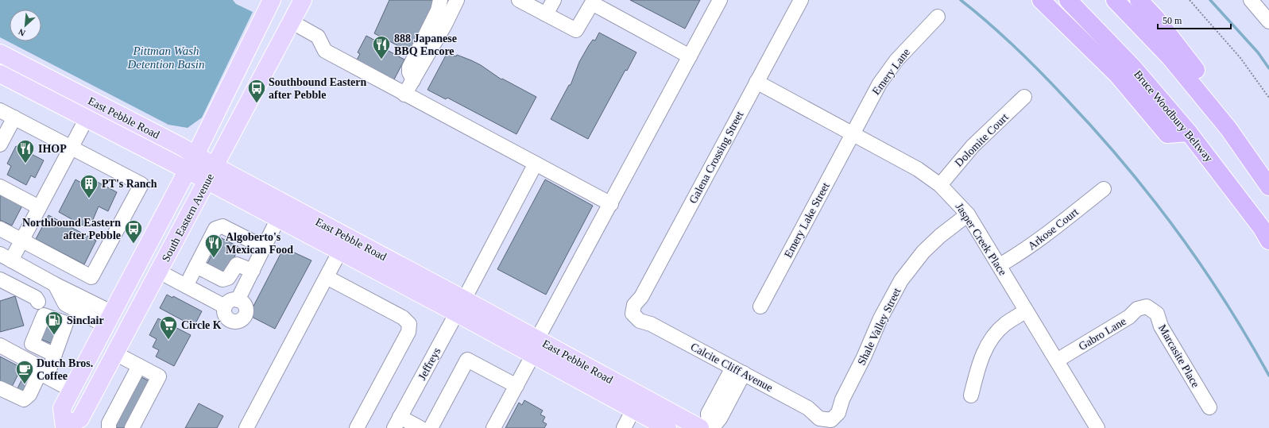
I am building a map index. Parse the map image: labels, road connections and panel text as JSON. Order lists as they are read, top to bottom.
{
  "streets": {
    "highway": ["Bruce Woodbury Beltway"],
    "main road": ["East Pebble Road", "South Eastern Avenue"],
    "street": [
      "Emery Lane",
      "Dolomite Court",
      "Galena Crossing Street",
      "Emery Lake Street",
      "Arkose Court",
      "Jasper Creek Place",
      "Shale Valley Street",
      "Gabro Lane",
      "Marcasite Place",
      "Jeffreys",
      "Calcite Cliff Avenue"
    ]
  },
  "crossings": [
    ["Emery Lane", "Emery Lake Street"],
    ["Emery Lane", "Jasper Creek Place"],
    ["East Pebble Road", "South Eastern Avenue"],
    ["East Pebble Road", "Jeffreys"],
    ["Dolomite Court", "Jasper Creek Place"],
    ["Galena Crossing Street", "Jasper Creek Place"],
    ["Galena Crossing Street", "Calcite Cliff Avenue"],
    ["Emery Lake Street", "Jasper Creek Place"],
    ["Arkose Court", "Jasper Creek Place"],
    ["Jasper Creek Place", "Shale Valley Street"],
    ["Jasper Creek Place", "Gabro Lane"],
    ["Shale Valley Street", "Calcite Cliff Avenue"],
    ["Gabro Lane", "Marcasite Place"]
  ],
  "water": ["Pittman Wash Detention Basin"],
  "places": {
    "restaurant": ["888 Japanese BBQ Encore", "IHOP", "Algoberto's Mexican Food"],
    "bus stop": ["Southbound Eastern after Pebble", "Northbound Eastern after Pebble"],
    "building": ["PT's Ranch"],
    "fuel station": ["Sinclair"],
    "supermarket": ["Circle K"],
    "cafe": ["Dutch Bros. Coffee"]
  },
  "scale_bar": "50 m",
  "north": "bottom left"
}
